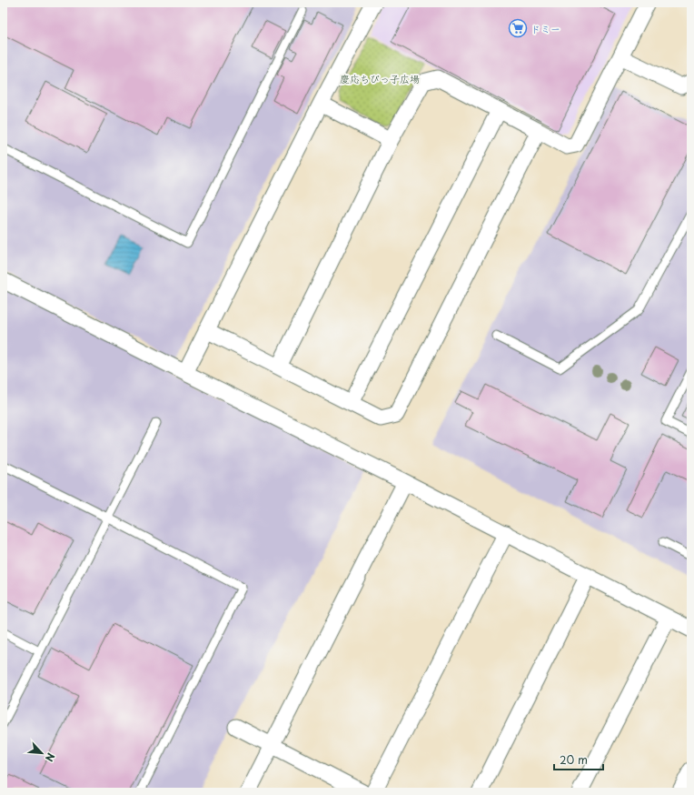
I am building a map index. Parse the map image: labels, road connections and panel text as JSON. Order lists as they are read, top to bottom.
{
  "parks": ["慶応ちびっ子広場"],
  "places": {
    "supermarket": ["ドミー"]
  },
  "scale_bar": "20 m",
  "north": "bottom right"
}
